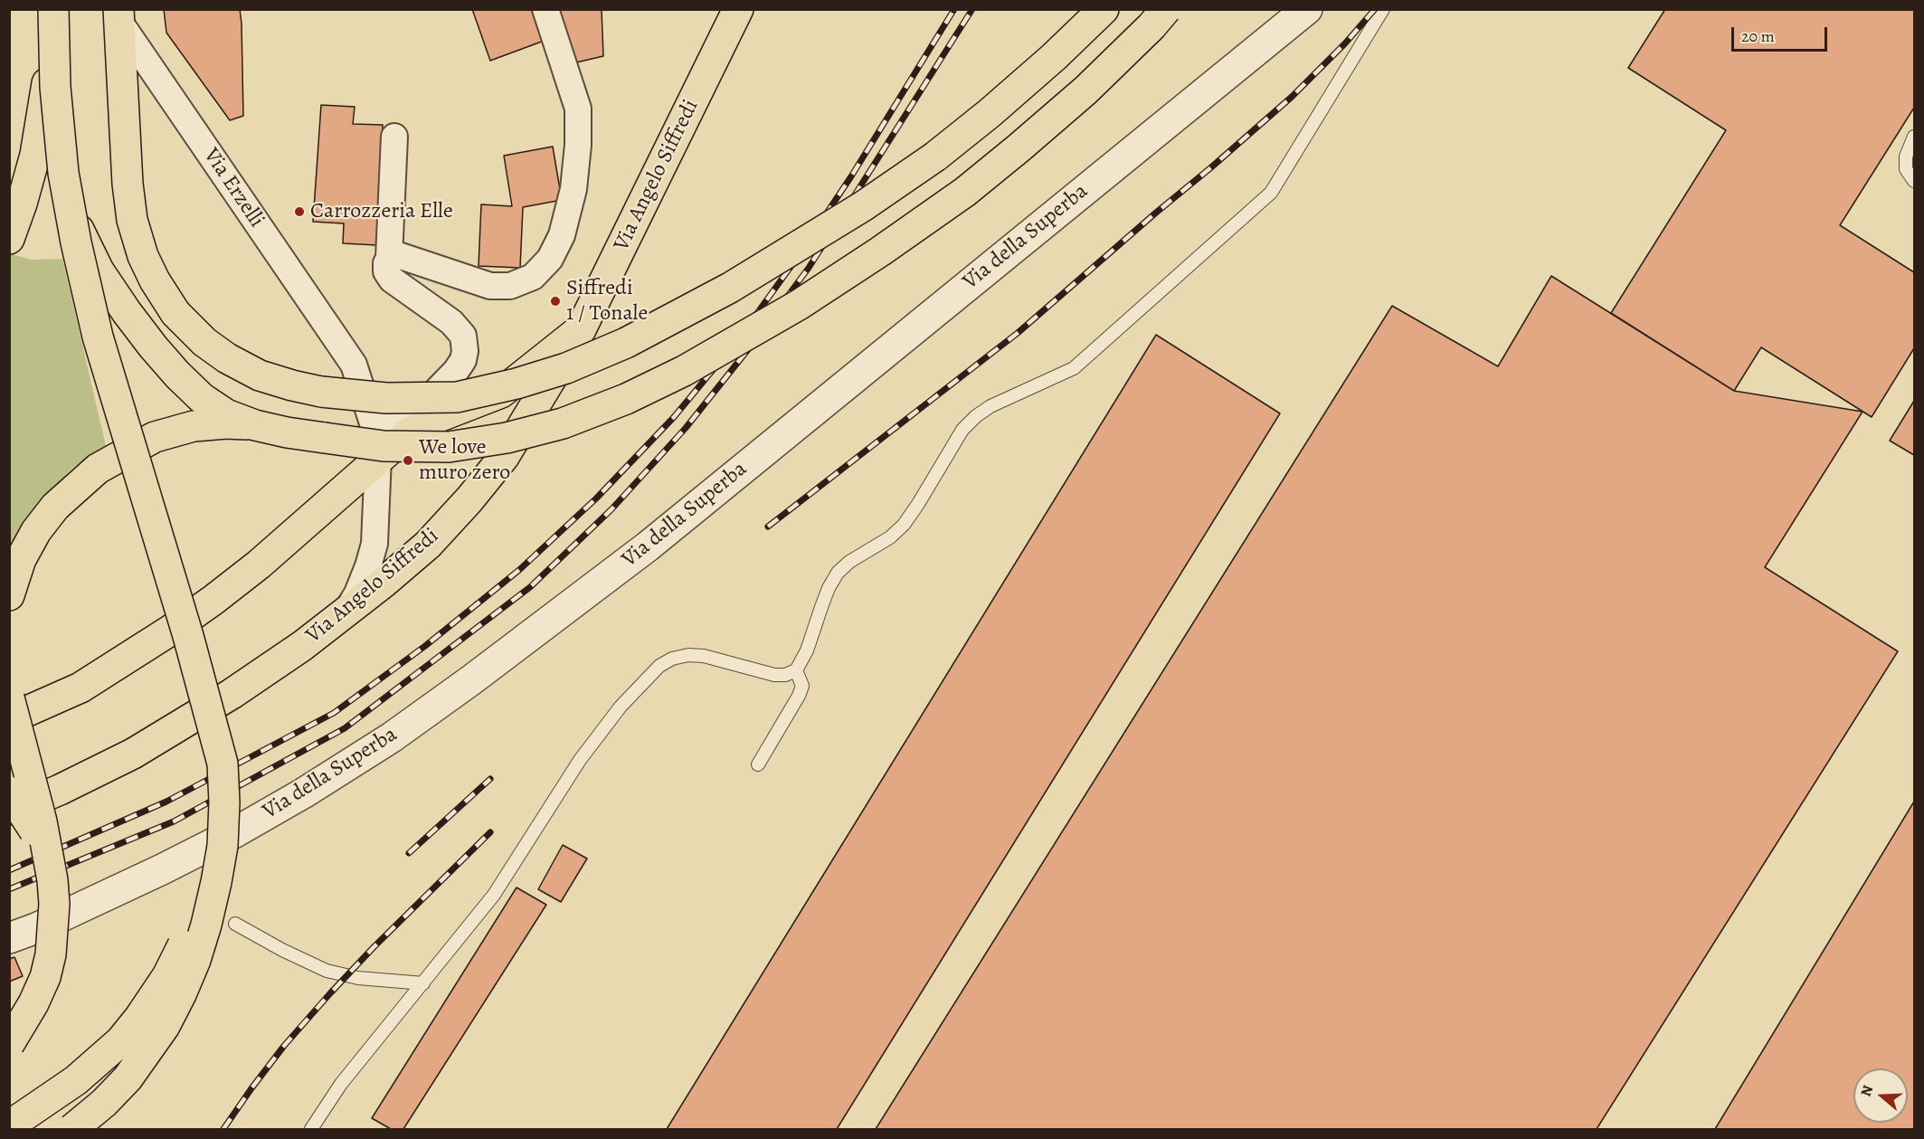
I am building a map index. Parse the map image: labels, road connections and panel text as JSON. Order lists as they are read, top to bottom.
{
  "streets": {
    "main road": ["Via Angelo Siffredi"],
    "street": ["Via Erzelli", "Via della Superba"]
  },
  "crossings": [
    ["Via Angelo Siffredi", "Via Erzelli"]
  ],
  "places": ["Carrozzeria Elle", "Siffredi 1 / Tonale", "We love muro zero"],
  "scale_bar": "20 m",
  "north": "left"
}
